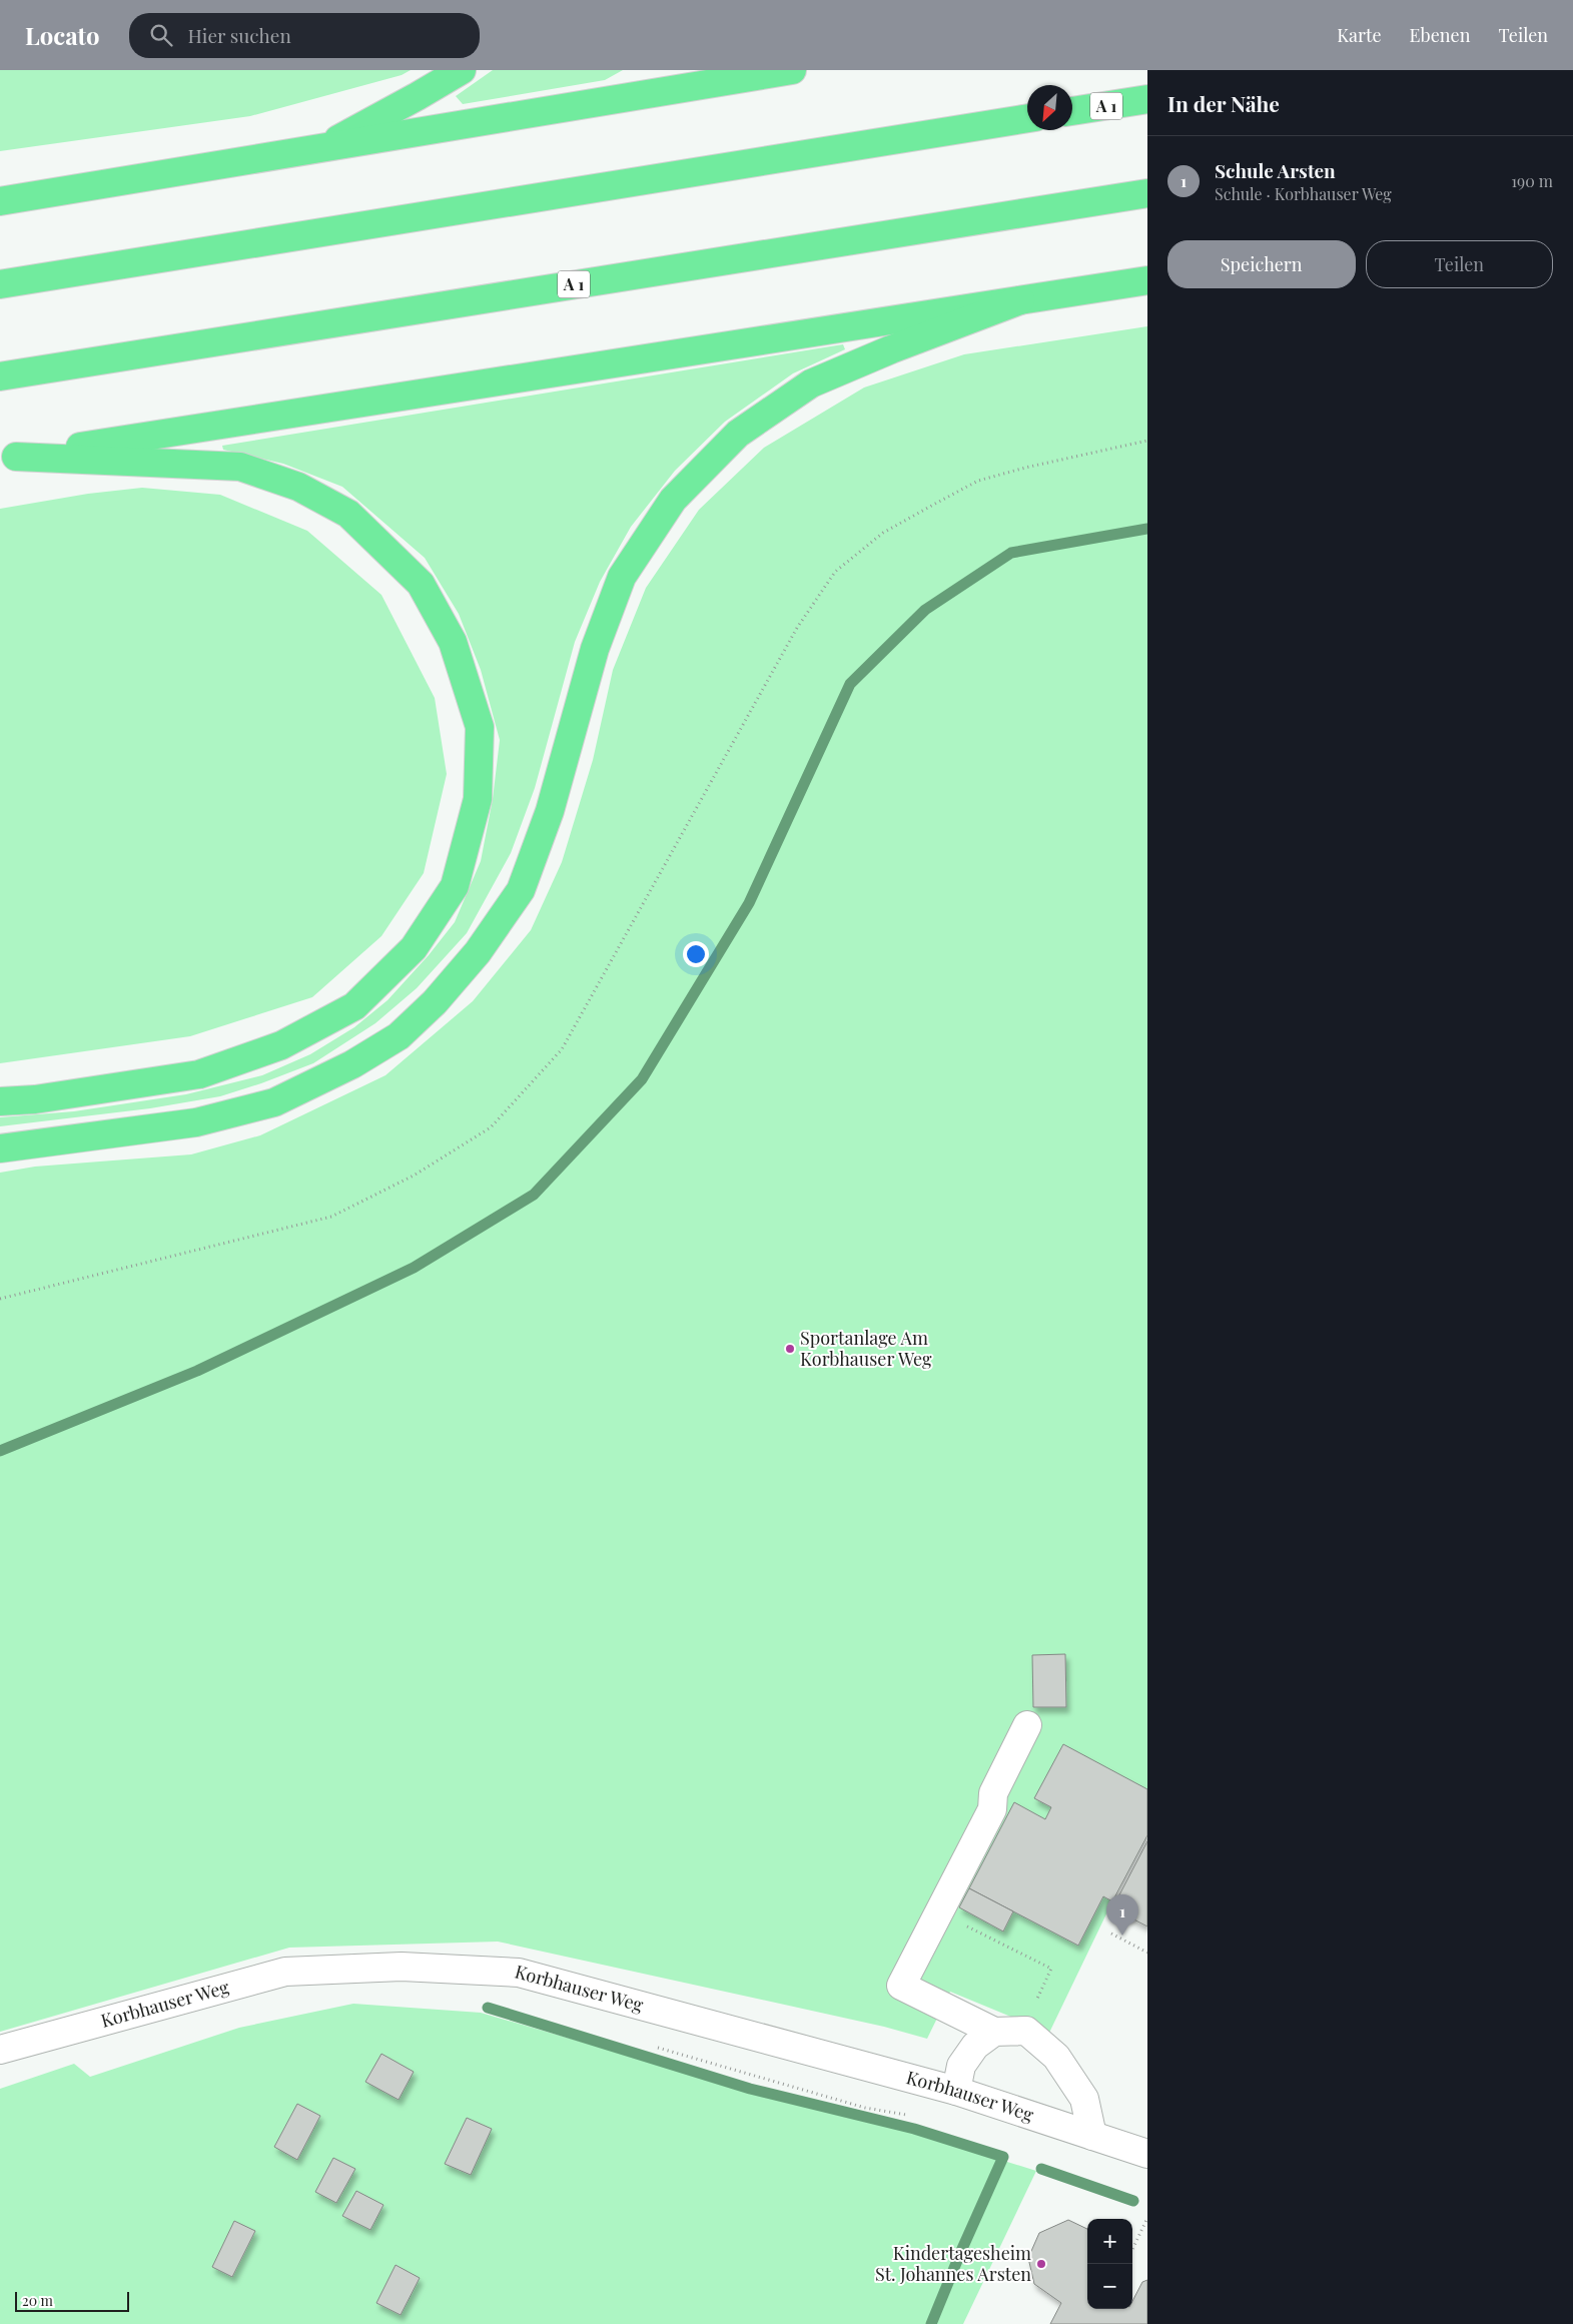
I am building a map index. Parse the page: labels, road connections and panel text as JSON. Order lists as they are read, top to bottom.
{
  "streets": {
    "highway": ["A 1"],
    "street": ["Korbhauser Weg"]
  },
  "places": ["Sportanlage Am Korbhauser Weg", "Kindertagesheim St. Johannes Arsten"],
  "scale_bar": "20 m",
  "north": "bottom left",
  "page": {
    "header": "Locato",
    "search": "Hier suchen",
    "nav": ["Karte", "Ebenen", "Teilen"],
    "heading": "In der Nähe",
    "list": [
      {
        "mark": "1",
        "name": "Schule Arsten",
        "note": "Schule · Korbhauser Weg",
        "value": "190 m"
      }
    ],
    "buttons": ["Speichern", "Teilen"],
    "pins": "1",
    "map_buttons": ["+", "−"],
    "scale": "20 m"
  }
}
